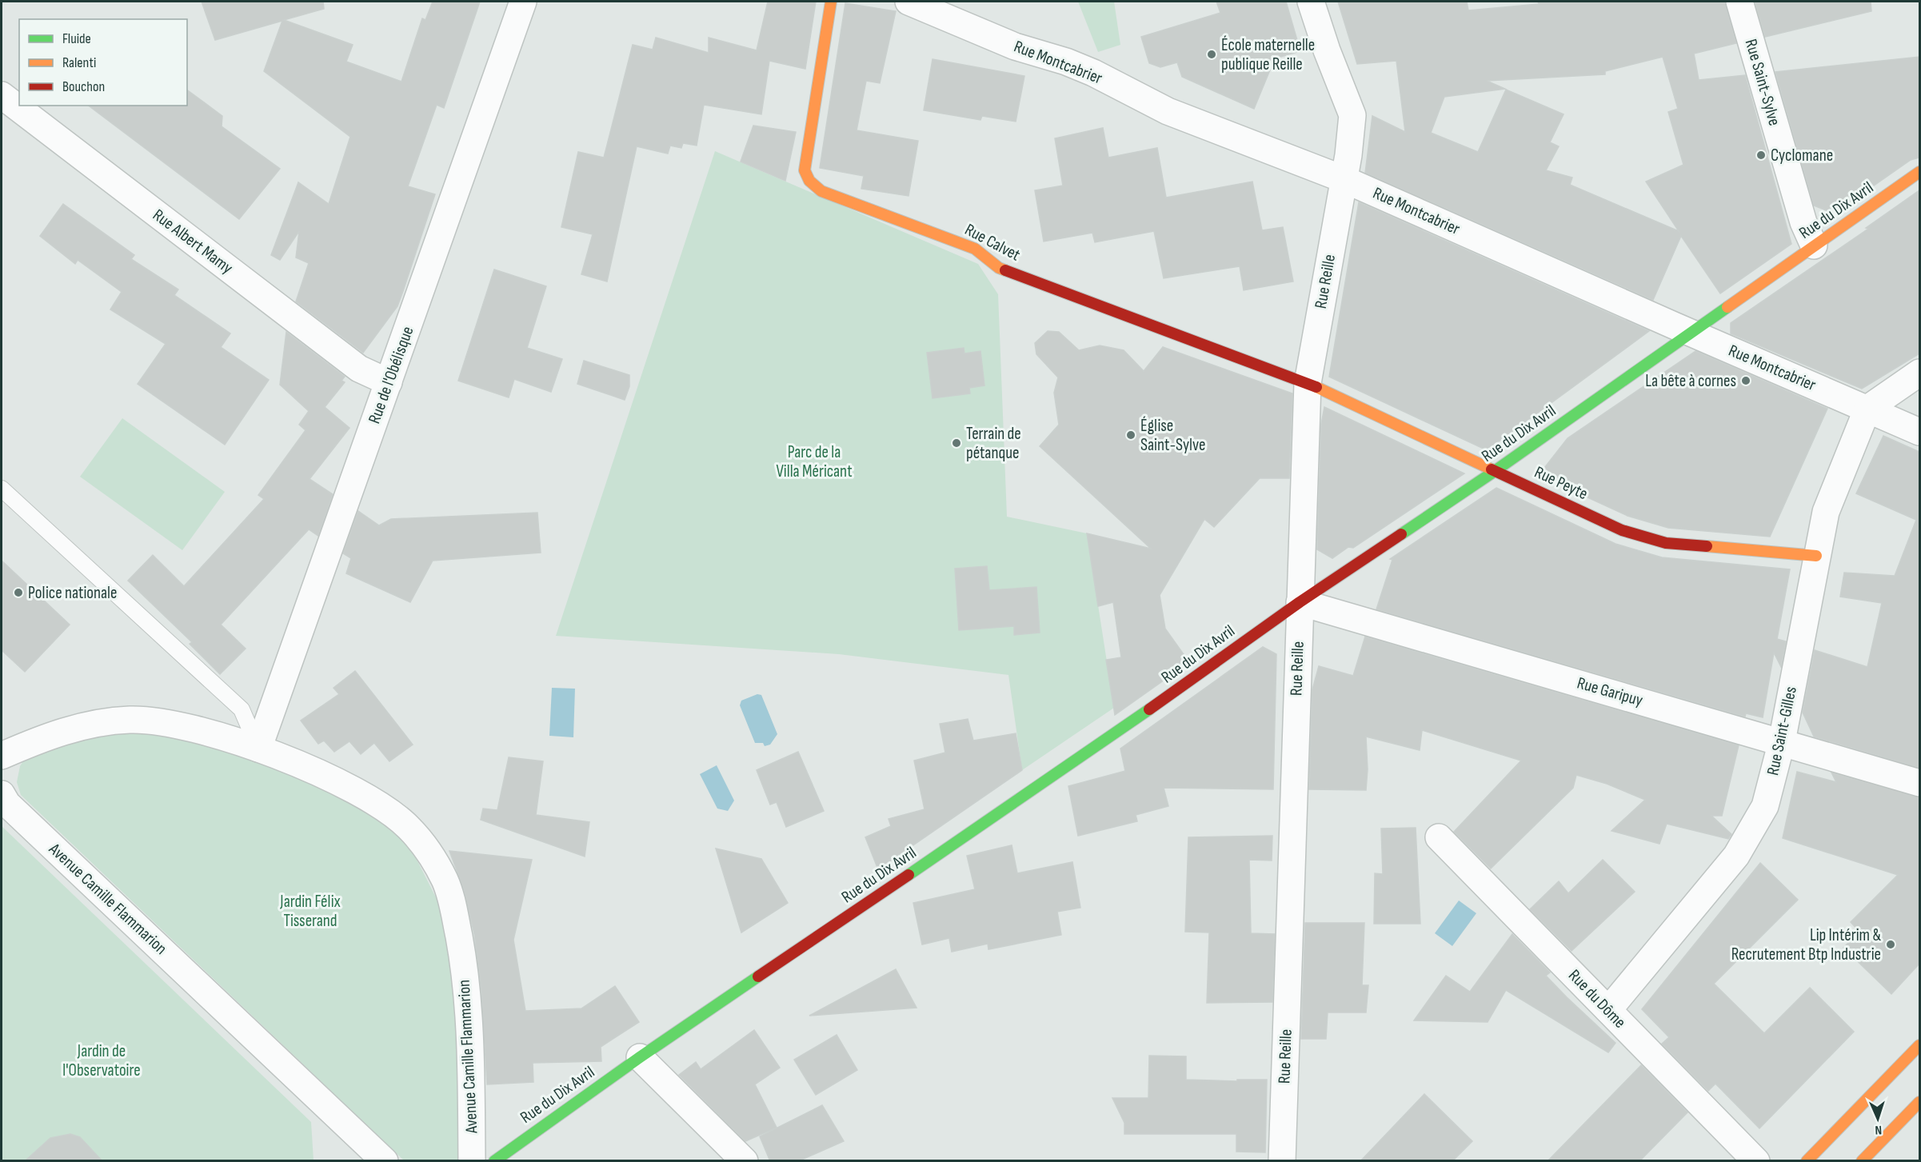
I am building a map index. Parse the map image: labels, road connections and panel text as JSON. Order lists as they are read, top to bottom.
{
  "streets": {
    "street": [
      "Rue Montcabrier",
      "Rue Saint-Sylve",
      "Rue du Dix Avril",
      "Rue Albert Mamy",
      "Rue Calvet",
      "Rue Reille",
      "Rue de l'Obélisque",
      "Rue Peyte",
      "Rue Garipuy",
      "Rue Saint-Gilles",
      "Avenue Camille Flammarion",
      "Rue du Dôme"
    ]
  },
  "crossings": [
    ["Rue Montcabrier", "Rue du Dix Avril"],
    ["Rue Montcabrier", "Rue Reille"],
    ["Rue Montcabrier", "Rue Saint-Gilles"],
    ["Rue Saint-Sylve", "Rue du Dix Avril"],
    ["Rue du Dix Avril", "Rue Reille"],
    ["Rue du Dix Avril", "Rue Peyte"],
    ["Rue du Dix Avril", "Rue Garipuy"],
    ["Rue Albert Mamy", "Rue de l'Obélisque"],
    ["Rue Calvet", "Rue Reille"],
    ["Rue Calvet", "Rue Peyte"],
    ["Rue Reille", "Rue Peyte"],
    ["Rue Reille", "Rue Garipuy"],
    ["Rue de l'Obélisque", "Avenue Camille Flammarion"],
    ["Rue Peyte", "Rue Saint-Gilles"],
    ["Rue Garipuy", "Rue Saint-Gilles"],
    ["Rue Saint-Gilles", "Rue du Dôme"]
  ],
  "parks": ["Parc de la Villa Méricant", "Jardin Félix Tisserand", "Jardin de l'Observatoire"],
  "places": [
    "École maternelle publique Reille",
    "Cyclomane",
    "La bête à cornes",
    "Église Saint-Sylve",
    "Terrain de pétanque",
    "Police nationale",
    "Lip Intérim & Recrutement Btp Industrie"
  ],
  "legend": ["Fluide", "Ralenti", "Bouchon"],
  "north": "bottom"
}
